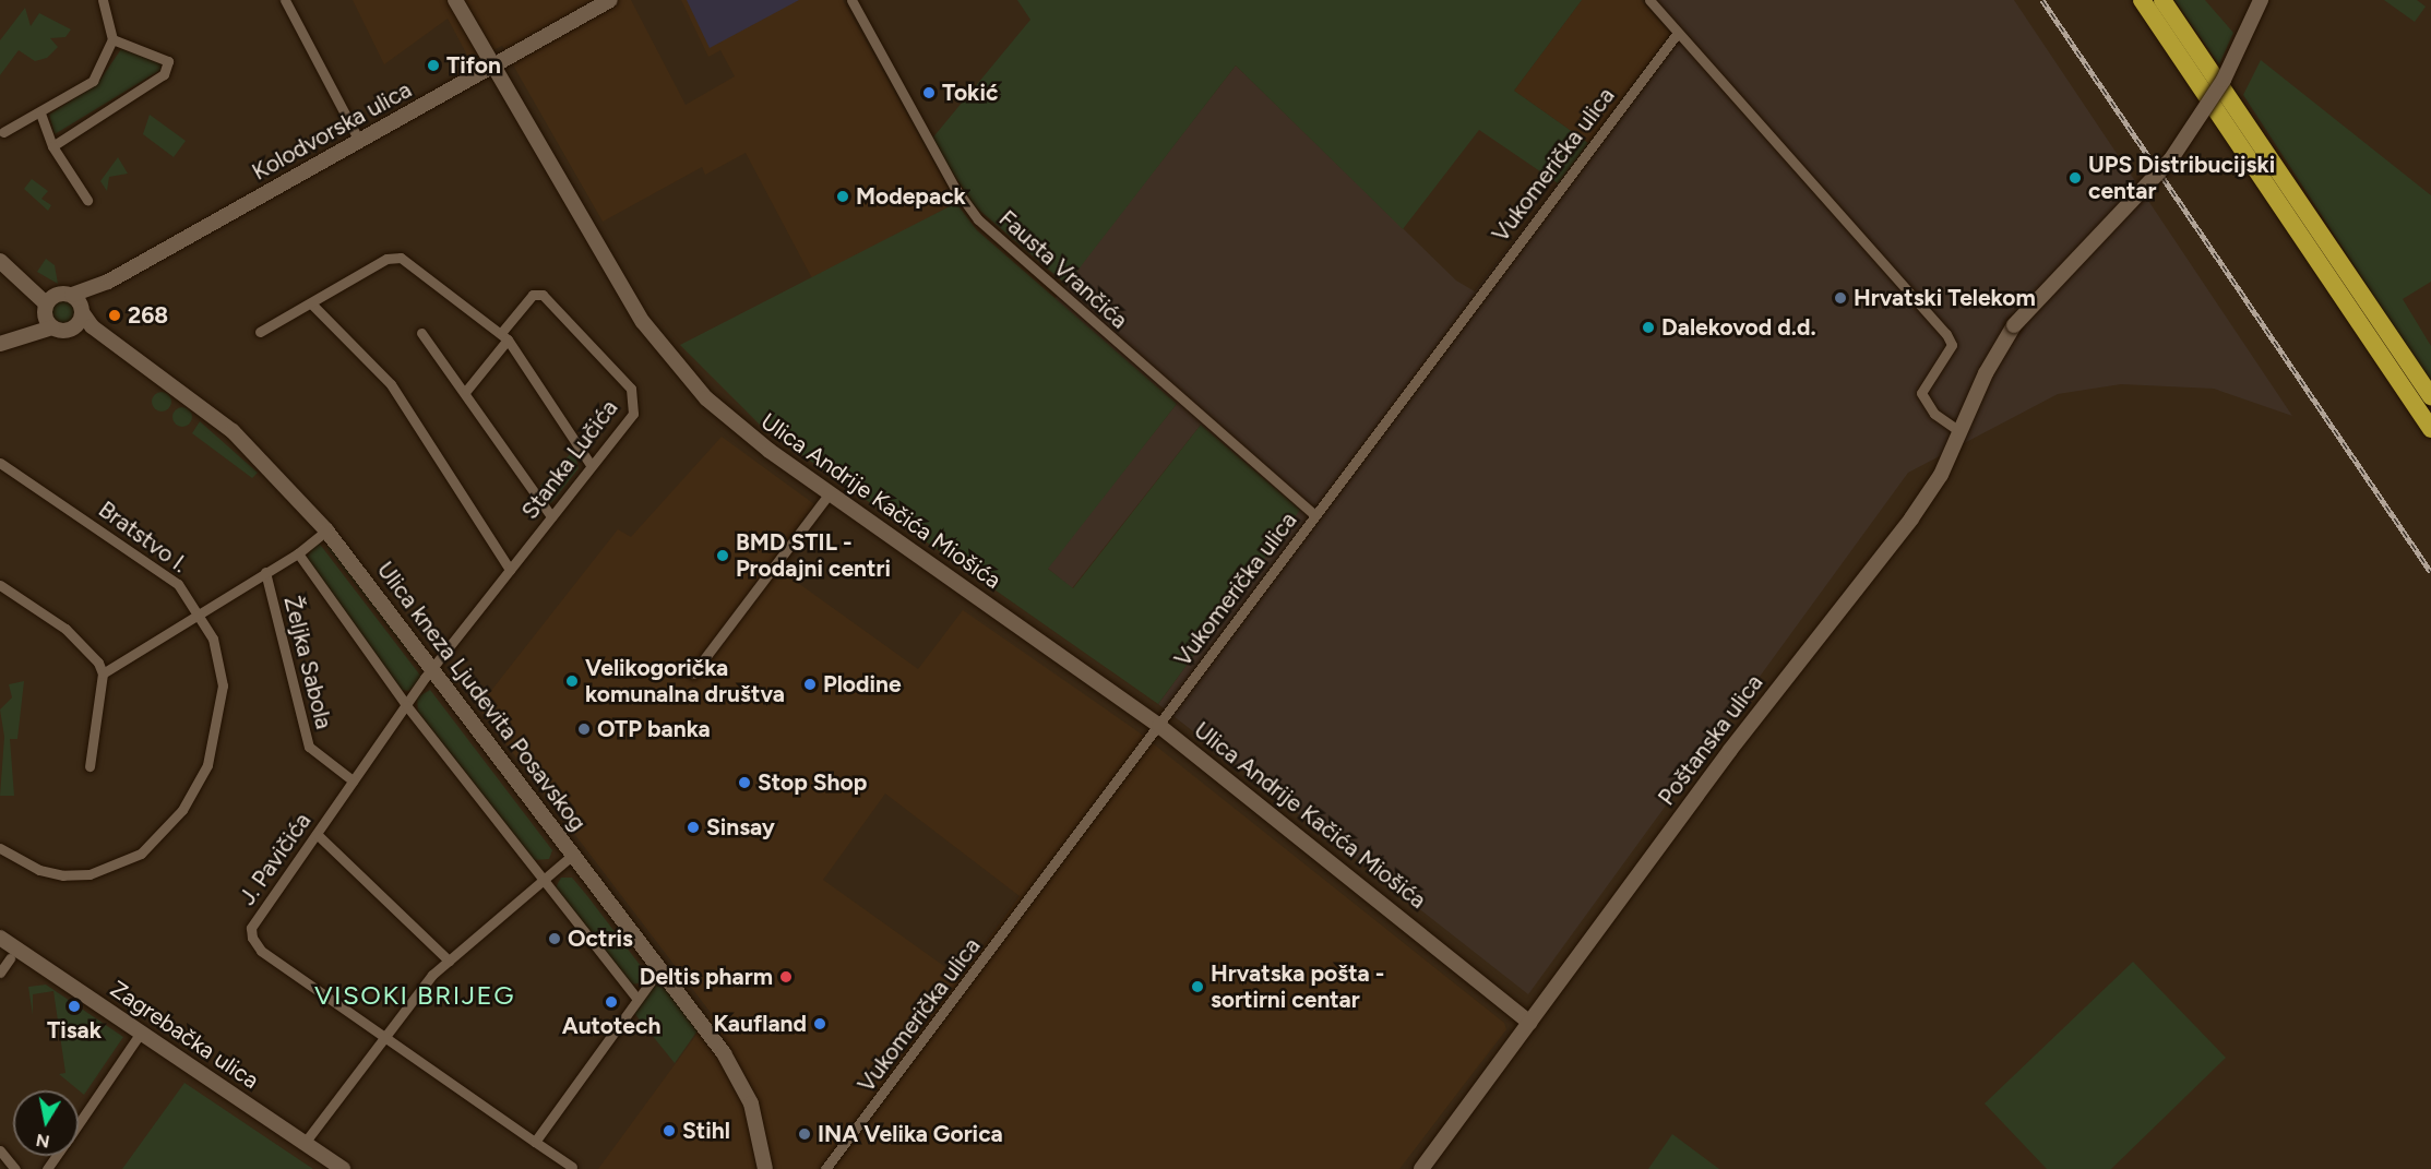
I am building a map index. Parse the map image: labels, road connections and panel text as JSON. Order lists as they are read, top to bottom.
{
  "streets": {
    "main road": [
      "Kolodvorska ulica",
      "Ulica Andrije Kačića Miošića",
      "Ulica kneza Ljudevita Posavskog",
      "Poštanska ulica",
      "Zagrebačka ulica"
    ],
    "street": [
      "Vukomerička ulica",
      "Fausta Vrančića",
      "Stanka Lučića",
      "Bratstvo I.",
      "Željka Sabola",
      "J. Pavičića"
    ]
  },
  "crossings": [
    ["Kolodvorska ulica", "Ulica Andrije Kačića Miošića"],
    ["Kolodvorska ulica", "Ulica kneza Ljudevita Posavskog"],
    ["Vukomerička ulica", "Fausta Vrančića"],
    ["Vukomerička ulica", "Ulica Andrije Kačića Miošića"],
    ["Stanka Lučića", "Ulica kneza Ljudevita Posavskog"],
    ["Stanka Lučića", "J. Pavičića"],
    ["Ulica Andrije Kačića Miošića", "Poštanska ulica"],
    ["Željka Sabola", "J. Pavičića"],
    ["Ulica kneza Ljudevita Posavskog", "J. Pavičića"]
  ],
  "districts": ["VISOKI BRIJEG"],
  "places": [
    "Tifon",
    "Tokić",
    "UPS Distribucijski centar",
    "Modepack",
    "Hrvatski Telekom",
    "268",
    "Dalekovod d.d.",
    "BMD STIL - Prodajni centri",
    "Velikogorička komunalna društva",
    "Plodine",
    "OTP banka",
    "Stop Shop",
    "Sinsay",
    "Octris",
    "Deltis pharm",
    "Hrvatska pošta - sortirni centar",
    "Autotech",
    "Tisak",
    "Kaufland",
    "Stihl",
    "INA Velika Gorica"
  ],
  "north": "bottom"
}
